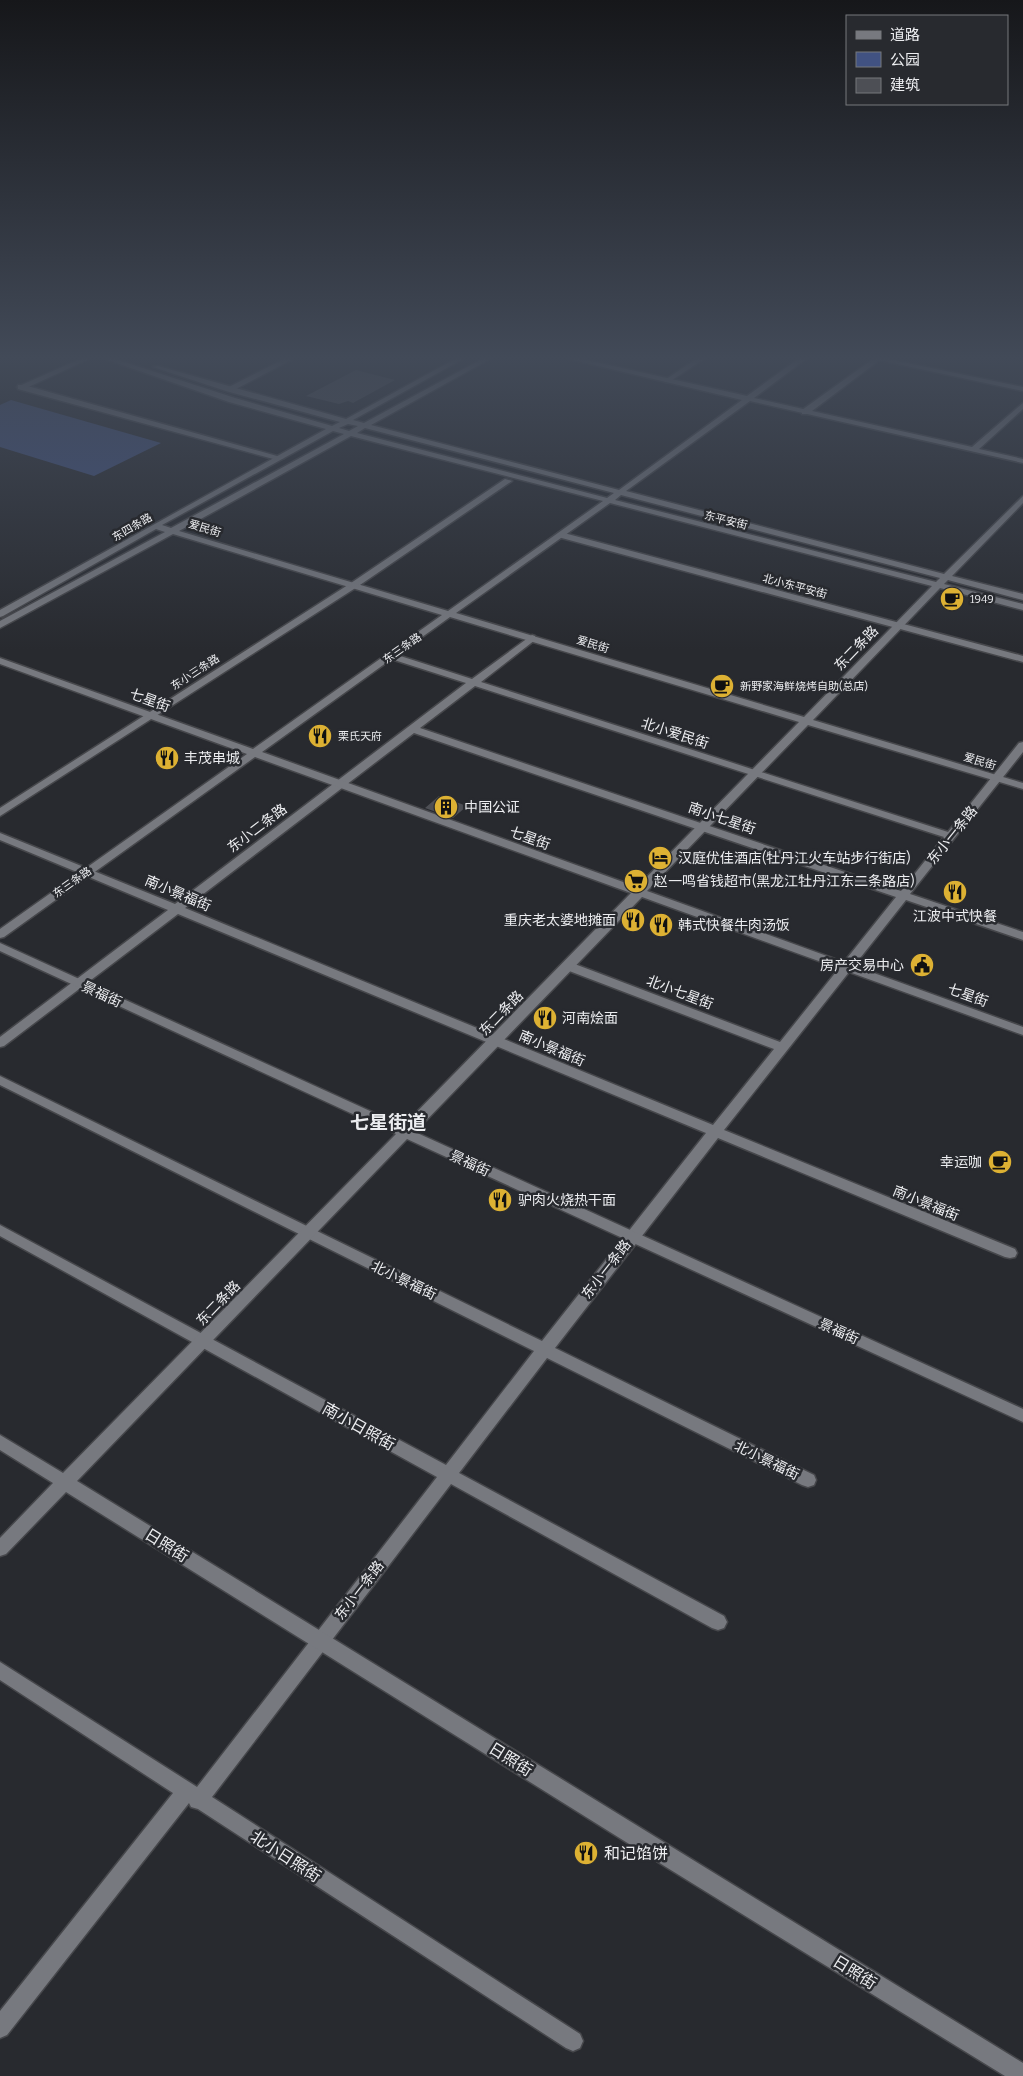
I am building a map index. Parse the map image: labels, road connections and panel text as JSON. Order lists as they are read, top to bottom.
{
  "streets": {
    "street": [
      "东平安街",
      "东四条路",
      "爱民街",
      "北小东平安街",
      "东三条路",
      "东二条路",
      "东小三条路",
      "七星街",
      "北小爱民街",
      "南小七星街",
      "东小二条路",
      "东小一条路",
      "南小景福街",
      "北小七星街",
      "景福街",
      "北小景福街",
      "南小日照街",
      "日照街",
      "北小日照街"
    ]
  },
  "crossings": [
    ["东平安街", "东三条路"],
    ["东平安街", "东二条路"],
    ["东四条路", "爱民街"],
    ["爱民街", "东三条路"],
    ["爱民街", "东二条路"],
    ["爱民街", "东小三条路"],
    ["爱民街", "东小二条路"],
    ["爱民街", "东小一条路"],
    ["北小东平安街", "东三条路"],
    ["北小东平安街", "东二条路"],
    ["东三条路", "七星街"],
    ["东三条路", "北小爱民街"],
    ["东三条路", "南小景福街"],
    ["东二条路", "七星街"],
    ["东二条路", "北小爱民街"],
    ["东二条路", "南小七星街"],
    ["东二条路", "南小景福街"],
    ["东二条路", "北小七星街"],
    ["东二条路", "景福街"],
    ["东二条路", "北小景福街"],
    ["东二条路", "南小日照街"],
    ["东二条路", "日照街"],
    ["东小三条路", "七星街"],
    ["七星街", "东小二条路"],
    ["七星街", "东小一条路"],
    ["北小爱民街", "东小二条路"],
    ["北小爱民街", "东小一条路"],
    ["南小七星街", "东小二条路"],
    ["南小七星街", "东小一条路"],
    ["东小二条路", "南小景福街"],
    ["东小二条路", "景福街"],
    ["东小一条路", "南小景福街"],
    ["东小一条路", "北小七星街"],
    ["东小一条路", "景福街"],
    ["东小一条路", "北小景福街"],
    ["东小一条路", "南小日照街"],
    ["东小一条路", "日照街"],
    ["东小一条路", "北小日照街"]
  ],
  "districts": ["七星街道"],
  "places": {
    "cafe": ["1949", "新野家海鲜烧烤自助(总店)", "幸运咖"],
    "restaurant": [
      "栗氏天府",
      "丰茂串城",
      "江波中式快餐",
      "重庆老太婆地摊面",
      "韩式快餐牛肉汤饭",
      "河南烩面",
      "驴肉火烧热干面",
      "和记馅饼"
    ],
    "building": ["中国公证"],
    "hotel": ["汉庭优佳酒店(牡丹江火车站步行街店)"],
    "supermarket": ["赵一鸣省钱超市(黑龙江牡丹江东二条路店)"],
    "public building": ["房产交易中心"]
  },
  "legend": ["道路", "公园", "建筑"]
}
